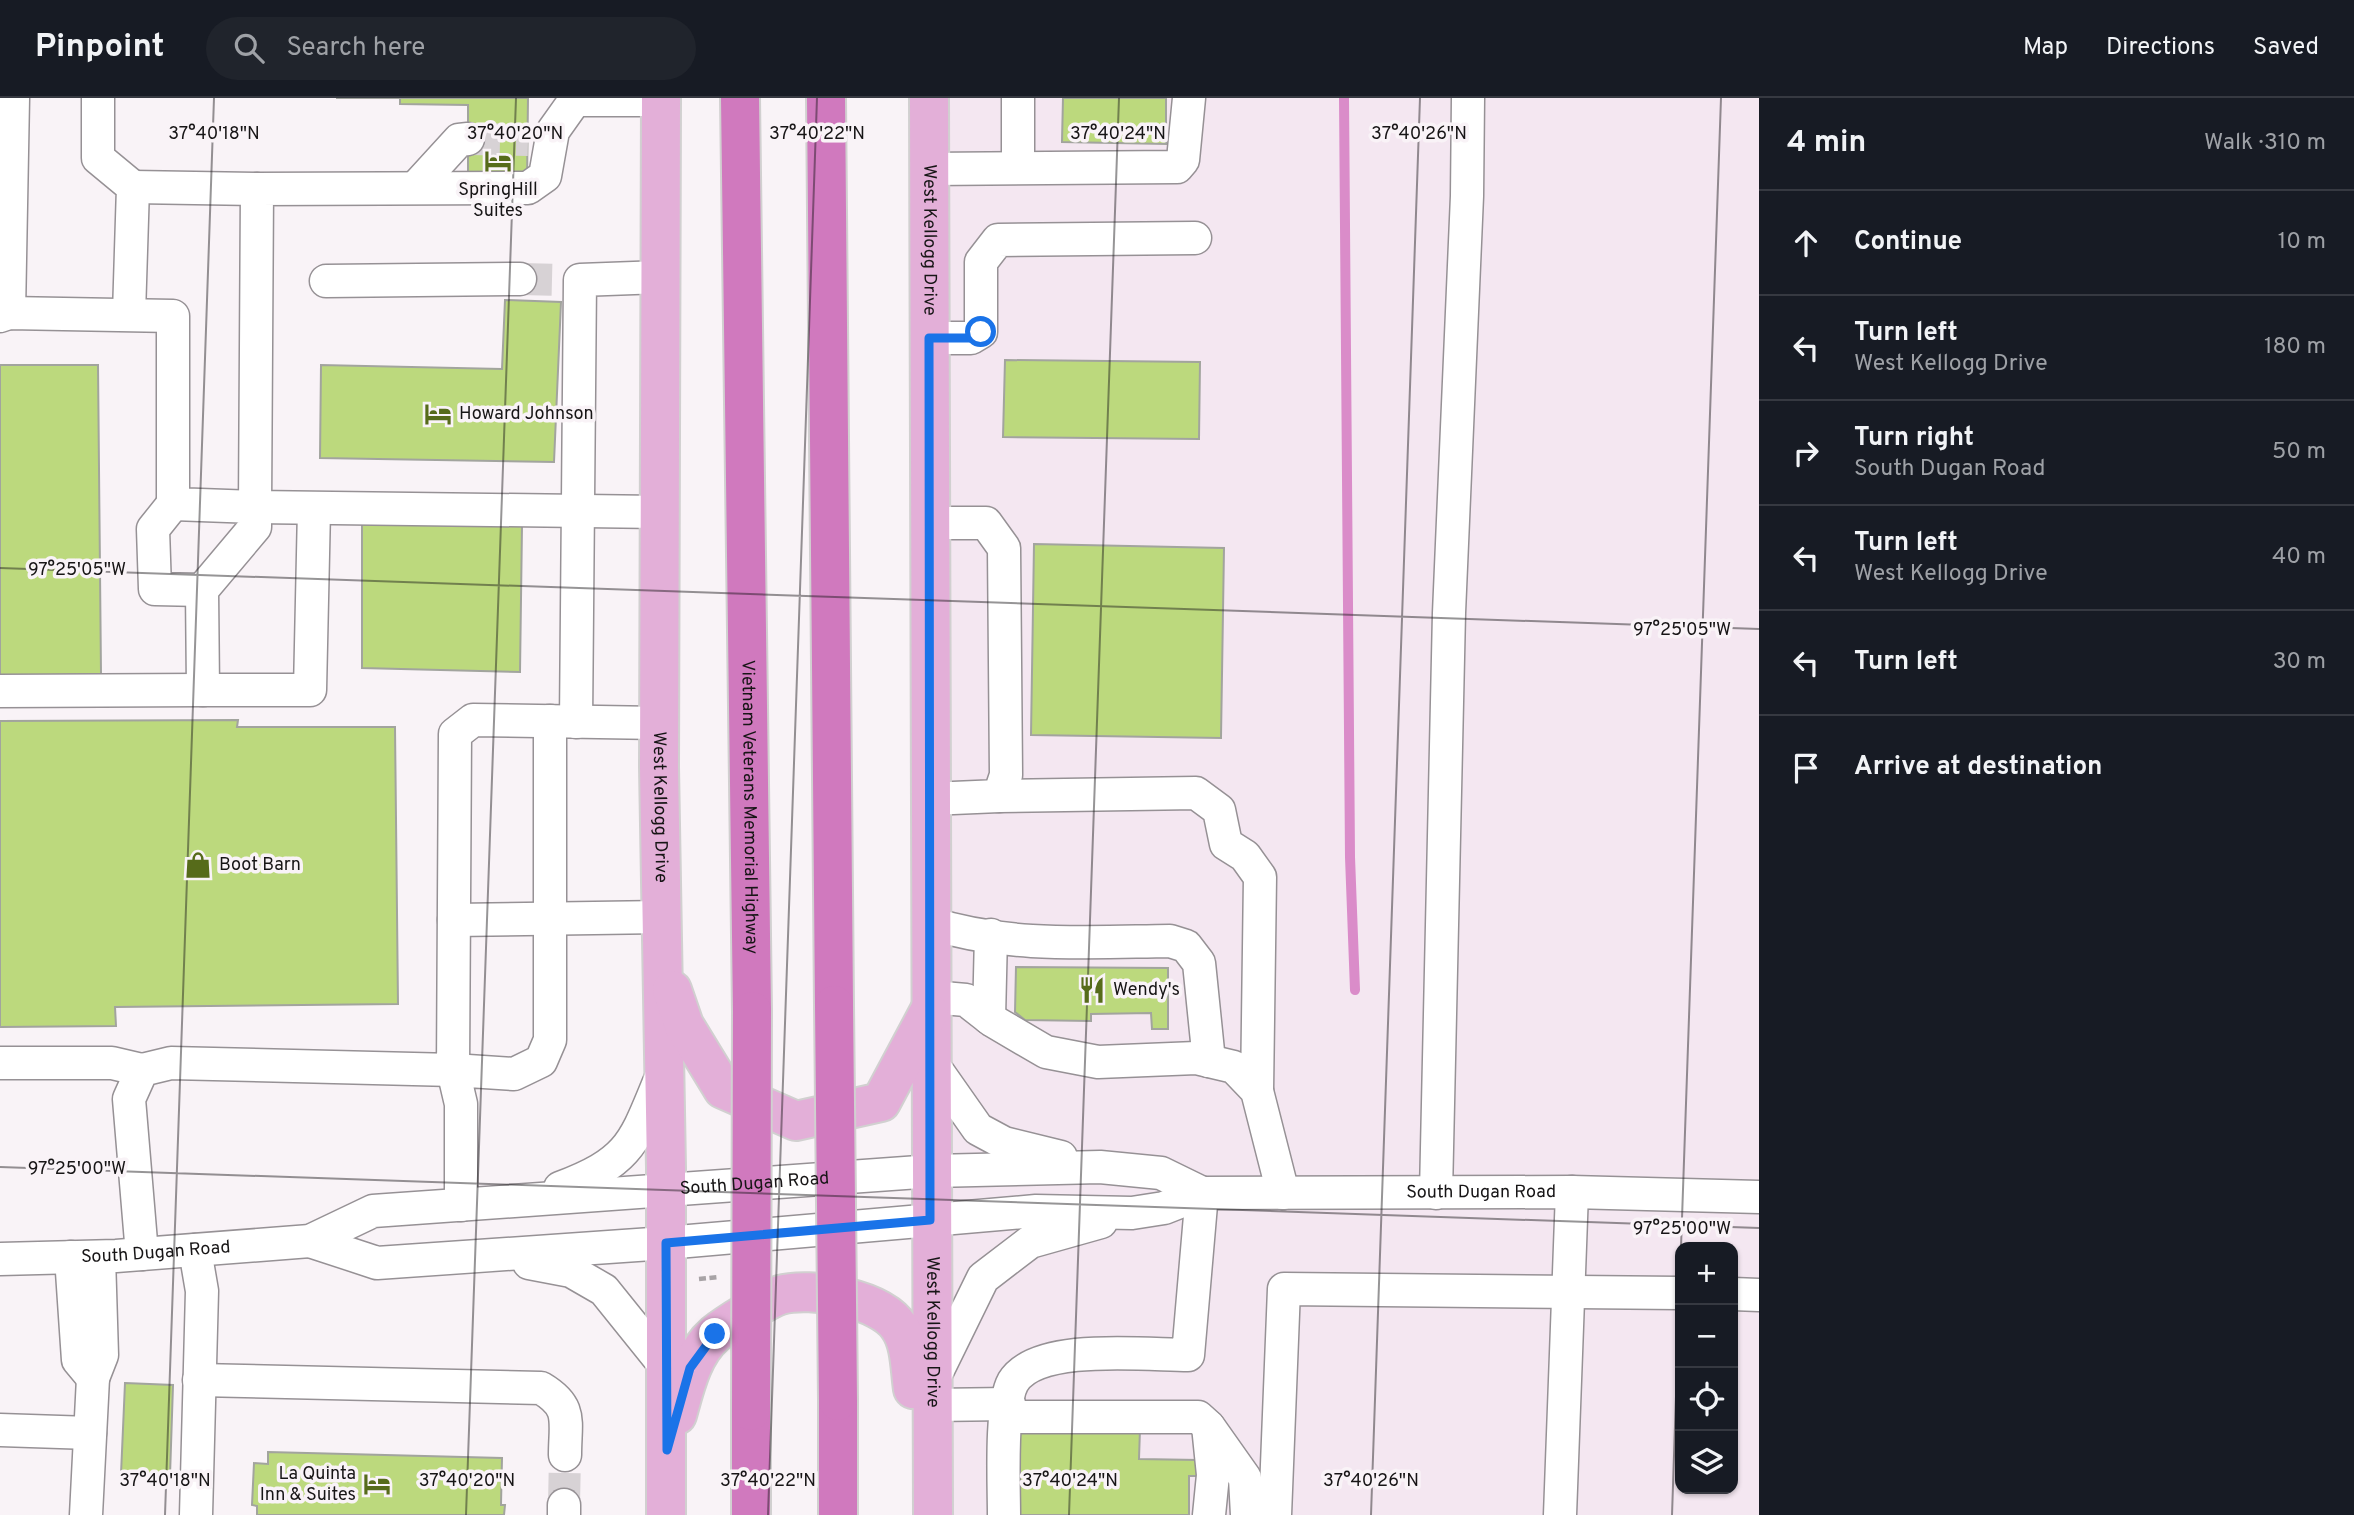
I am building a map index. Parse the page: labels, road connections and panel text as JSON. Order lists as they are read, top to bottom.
{
  "streets": {
    "highway": ["Vietnam Veterans Memorial Highway"],
    "main road": ["West Kellogg Drive"],
    "street": ["South Dugan Road"]
  },
  "crossings": [
    ["West Kellogg Drive", "South Dugan Road"]
  ],
  "places": {
    "hotel": ["SpringHill Suites", "Howard Johnson", "La Quinta Inn & Suites"],
    "shop": ["Boot Barn"],
    "restaurant": ["Wendy's"]
  },
  "page": {
    "header": "Pinpoint",
    "search": "Search here",
    "nav": ["Map", "Directions", "Saved"],
    "heading": ["4 min", "Walk · 310 m"],
    "list": [
      ["Continue", "10 m"],
      ["Turn left", "West Kellogg Drive", "180 m"],
      ["Turn right", "South Dugan Road", "50 m"],
      ["Turn left", "West Kellogg Drive", "40 m"],
      ["Turn left", "30 m"],
      "Arrive at destination"
    ],
    "map_buttons": ["+", "−"]
  },
  "coordinates": [
    "37°40'18\"N",
    "37°40'20\"N",
    "37°40'22\"N",
    "37°40'24\"N",
    "37°40'26\"N",
    "97°25'05\"W",
    "97°25'00\"W"
  ]
}
